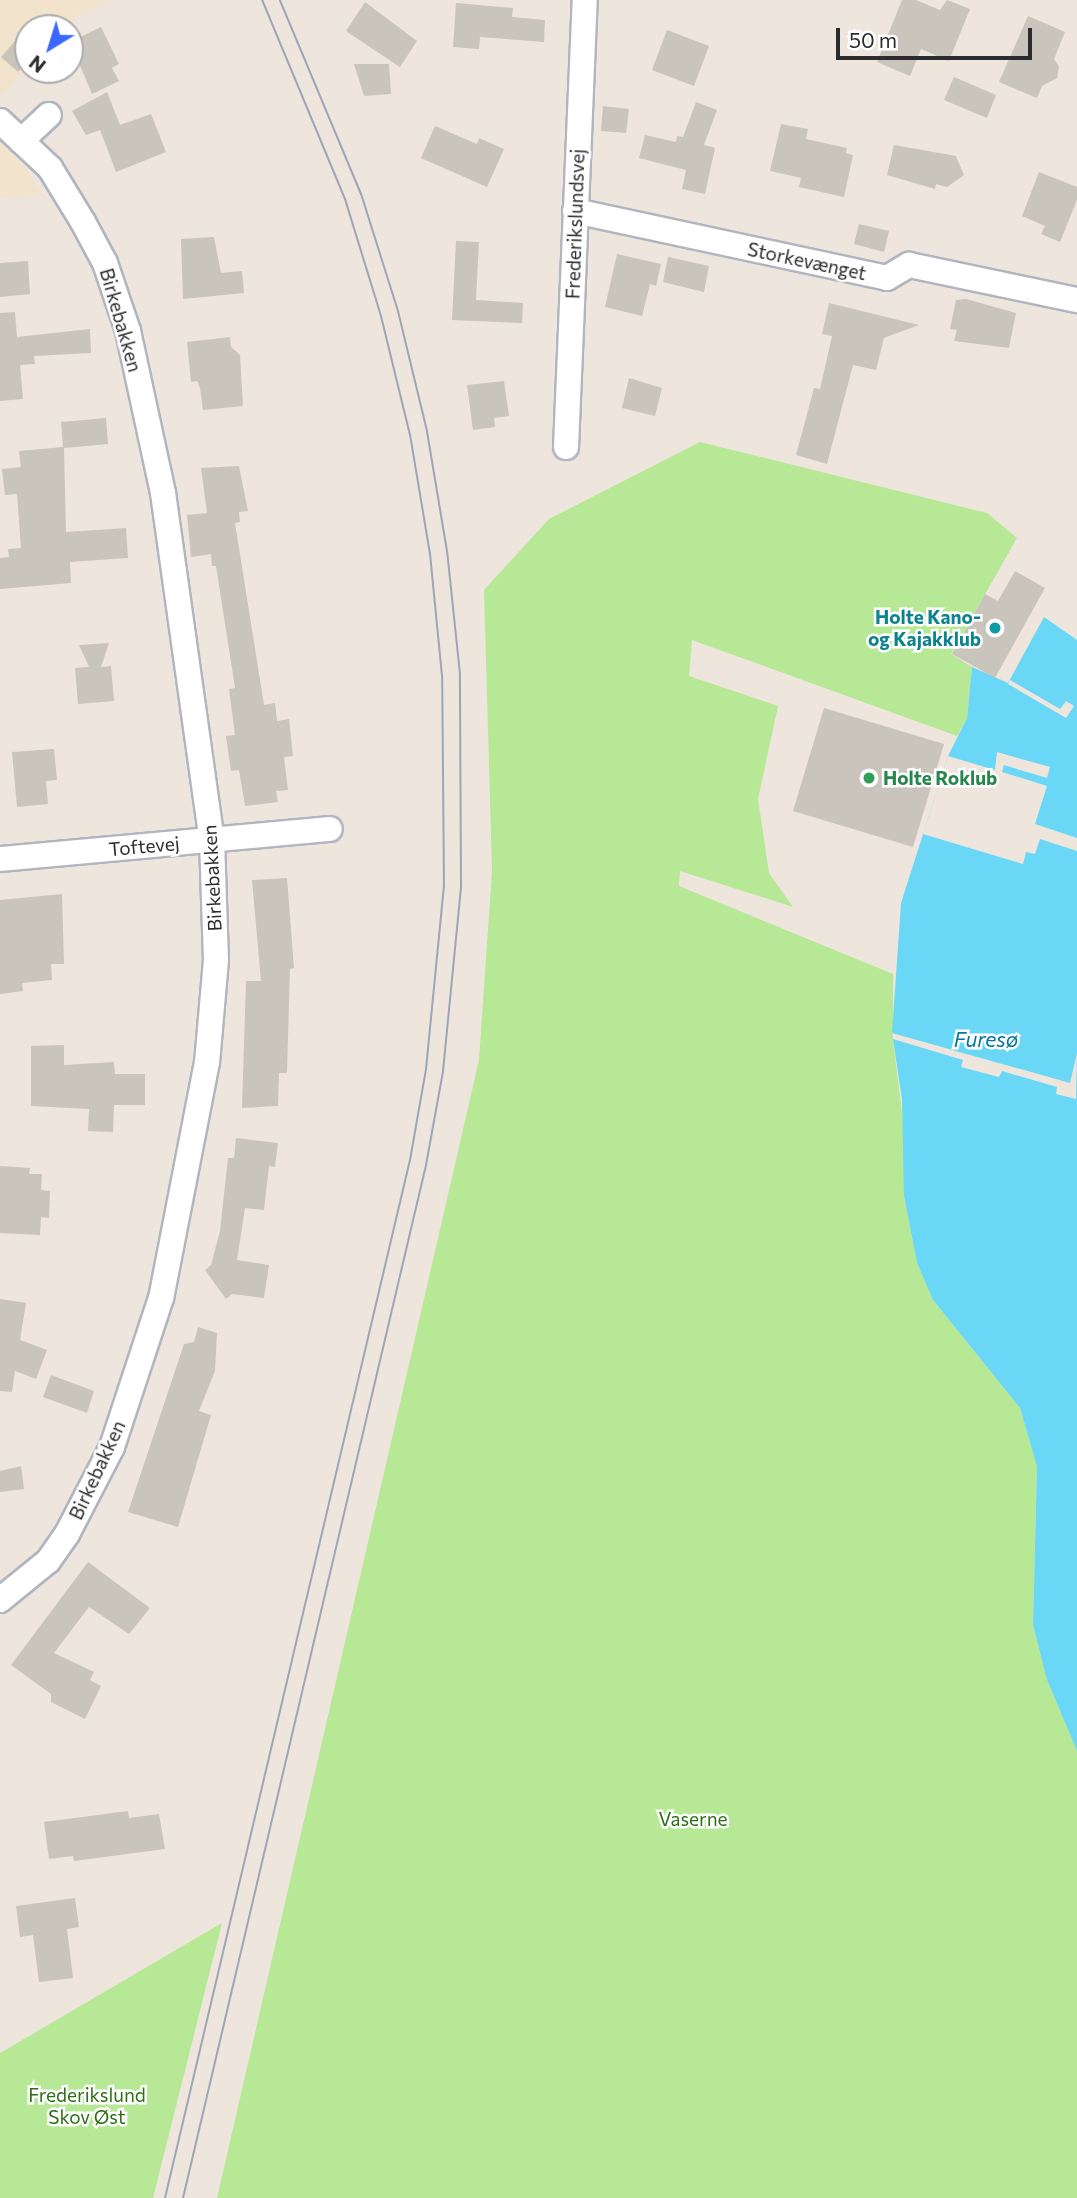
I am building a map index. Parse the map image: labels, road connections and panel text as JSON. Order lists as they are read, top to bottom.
{
  "streets": {
    "street": [
      "Frederikslundsvej",
      "Storkevænget",
      "Birkebakken",
      "Toftevej"
    ]
  },
  "crossings": [
    ["Frederikslundsvej", "Storkevænget"],
    ["Birkebakken", "Toftevej"]
  ],
  "water": ["Furesø"],
  "parks": ["Vaserne", "Frederikslund Skov Øst"],
  "places": ["Holte Kano- og Kajakklub", "Holte Roklub"],
  "scale_bar": "50 m",
  "north": "bottom left"
}
